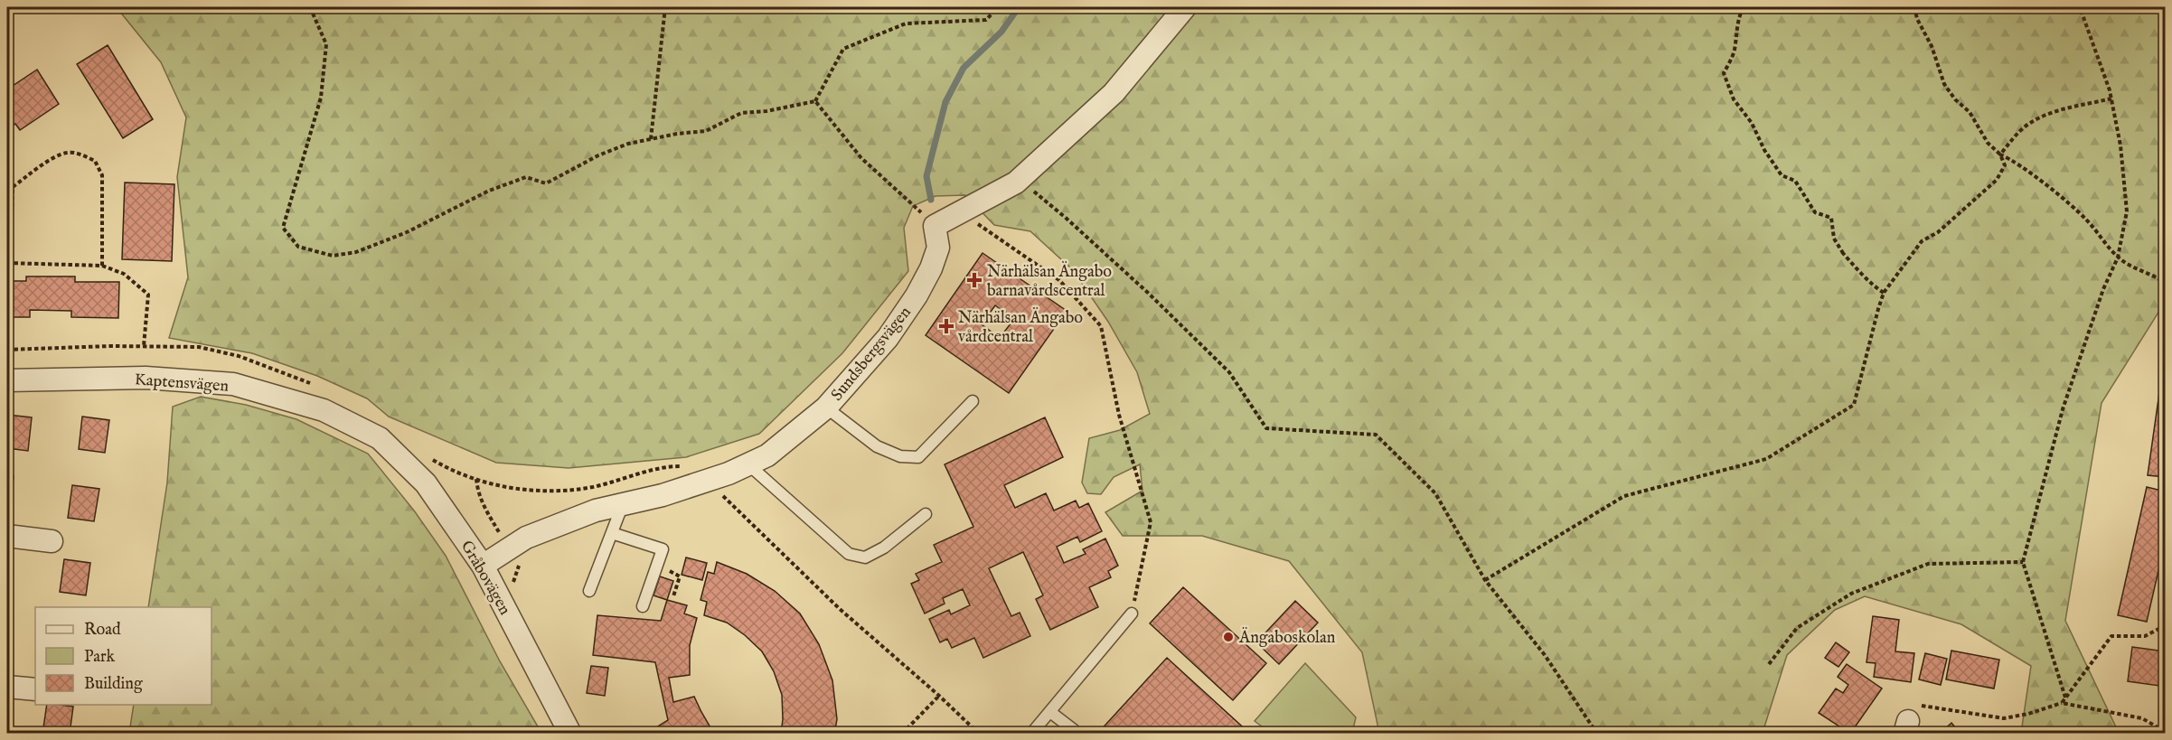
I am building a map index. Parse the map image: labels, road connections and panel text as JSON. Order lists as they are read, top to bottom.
{
  "streets": {
    "street": ["Sundsbergsvägen", "Kaptensvägen", "Gråbovägen"]
  },
  "crossings": [
    ["Sundsbergsvägen", "Gråbovägen"],
    ["Kaptensvägen", "Gråbovägen"]
  ],
  "places": {
    "health": ["Närhälsan Ängabo barnavårdscentral", "Närhälsan Ängabo vårdcentral"],
    "other": ["Ängaboskolan"]
  },
  "legend": ["Road", "Park", "Building"]
}
